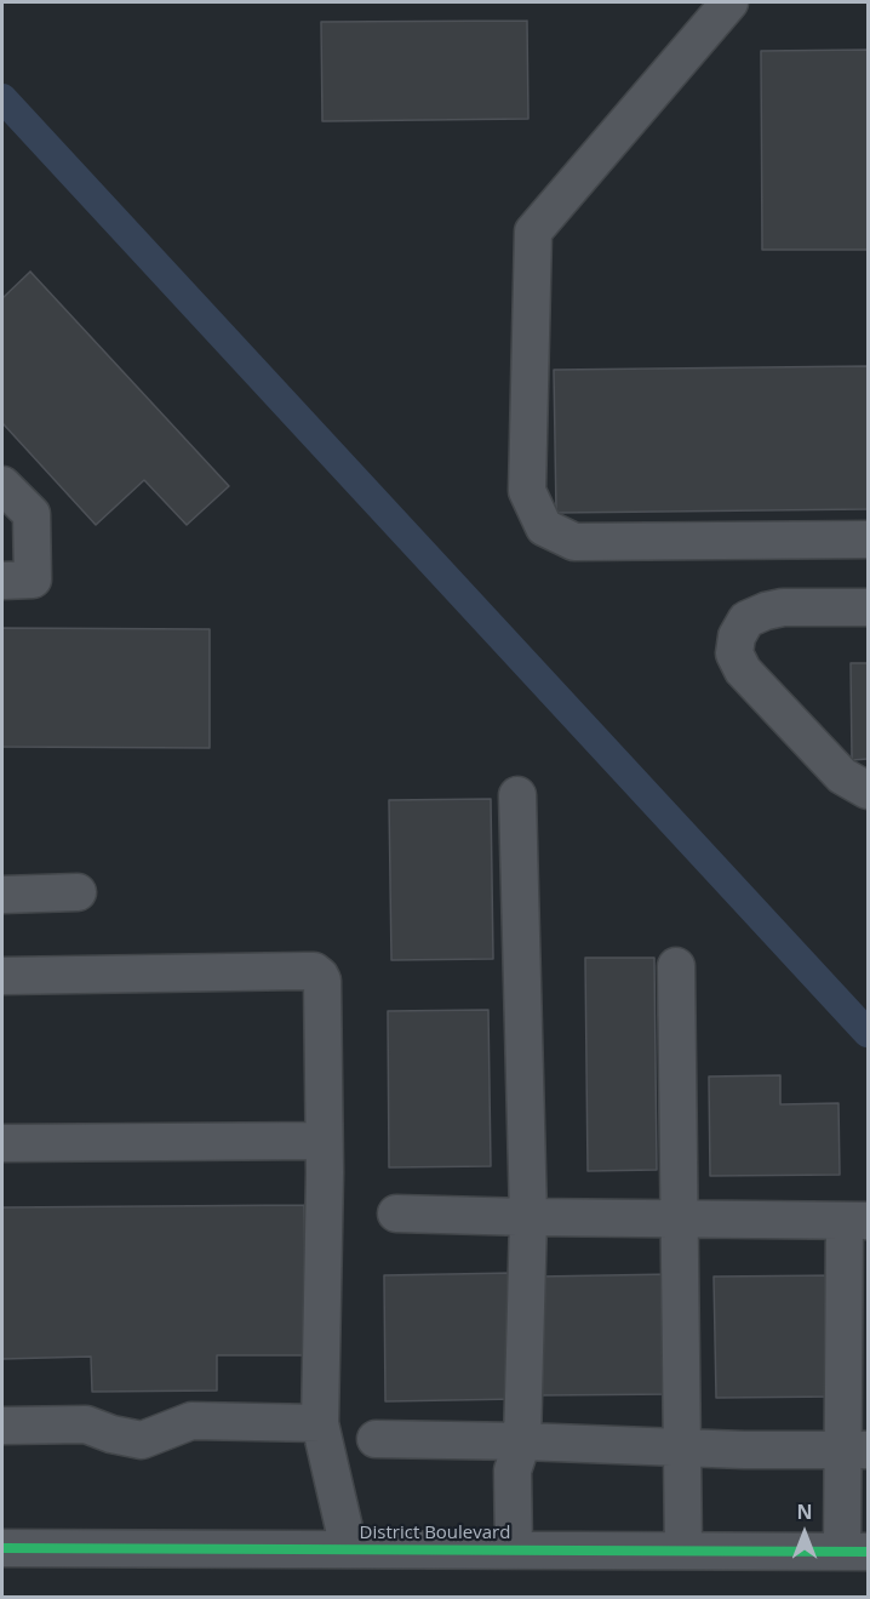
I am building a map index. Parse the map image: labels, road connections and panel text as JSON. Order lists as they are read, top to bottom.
{
  "streets": {
    "street": ["District Boulevard"]
  },
  "north": "top"
}
